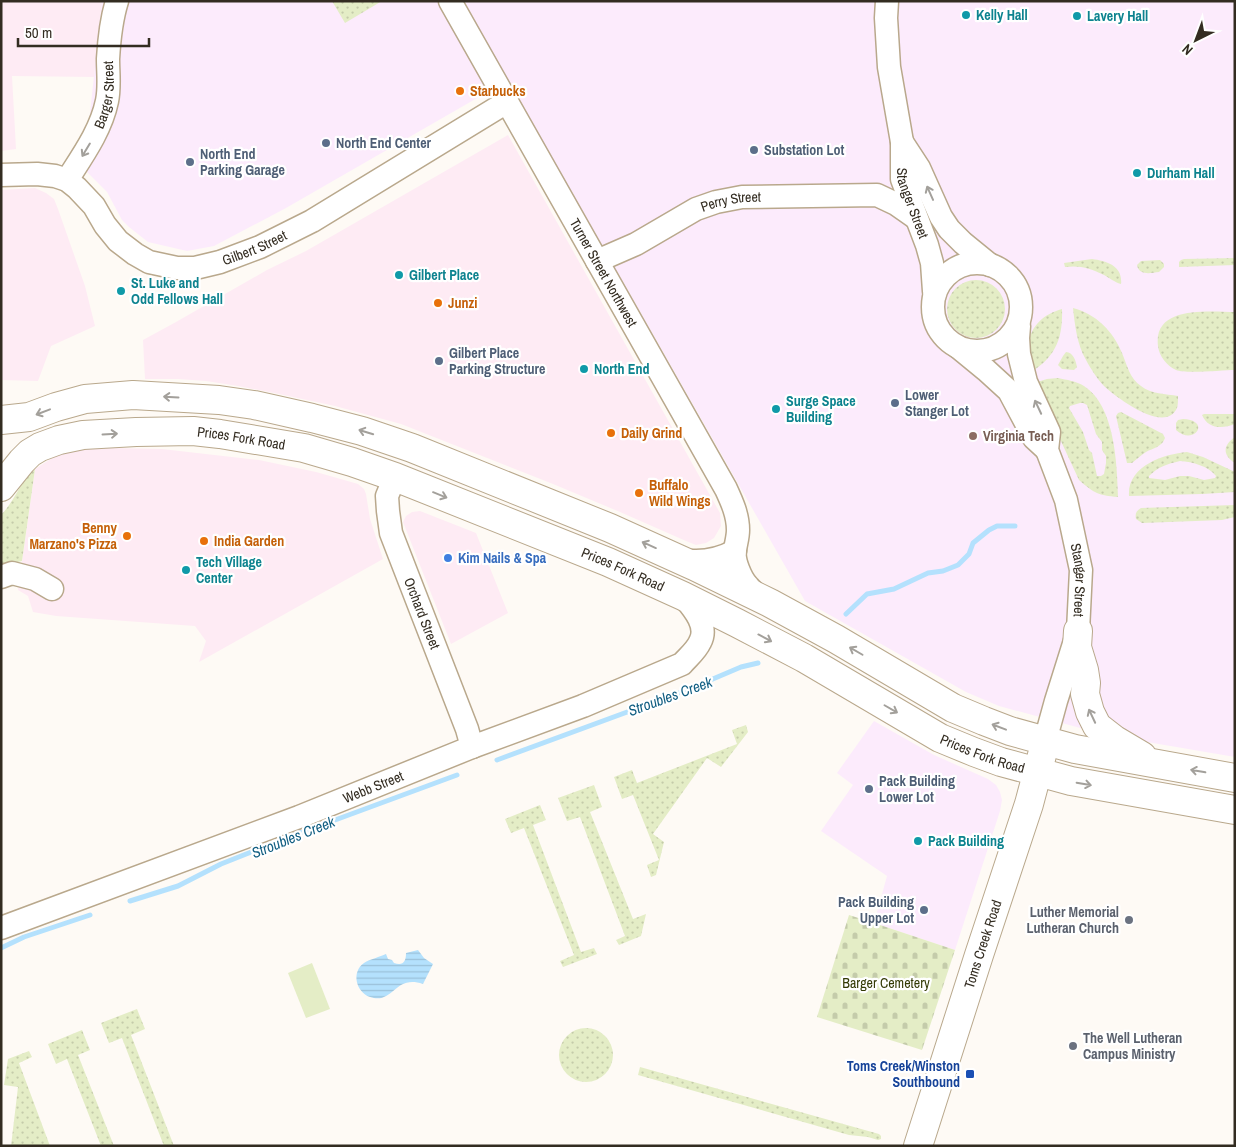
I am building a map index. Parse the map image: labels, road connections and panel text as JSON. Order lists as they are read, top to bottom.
{
  "streets": {
    "main road": ["Prices Fork Road", "Toms Creek Road"],
    "street": [
      "Barger Street",
      "Stanger Street",
      "Perry Street",
      "Gilbert Street",
      "Turner Street Northwest",
      "Orchard Street",
      "Webb Street"
    ]
  },
  "crossings": [
    ["Barger Street", "Gilbert Street"],
    ["Stanger Street", "Perry Street"],
    ["Stanger Street", "Toms Creek Road"],
    ["Perry Street", "Turner Street Northwest"],
    ["Gilbert Street", "Turner Street Northwest"],
    ["Prices Fork Road", "Orchard Street"],
    ["Prices Fork Road", "Webb Street"],
    ["Prices Fork Road", "Toms Creek Road"],
    ["Orchard Street", "Webb Street"]
  ],
  "one_way": ["Barger Street"],
  "water": ["Stroubles Creek"],
  "parks": ["Barger Cemetery"],
  "places": {
    "other": [
      "Kelly Hall",
      "Lavery Hall",
      "Starbucks",
      "North End Center",
      "Substation Lot",
      "North End Parking Garage",
      "Durham Hall",
      "Gilbert Place",
      "St. Luke and Odd Fellows Hall",
      "Junzi",
      "Gilbert Place Parking Structure",
      "North End",
      "Lower Stanger Lot",
      "Surge Space Building",
      "Daily Grind",
      "Virginia Tech",
      "Buffalo Wild Wings",
      "Benny Marzano's Pizza",
      "India Garden",
      "Kim Nails & Spa",
      "Tech Village Center",
      "Pack Building Lower Lot",
      "Pack Building",
      "Pack Building Upper Lot",
      "Luther Memorial Lutheran Church",
      "The Well Lutheran Campus Ministry"
    ],
    "transit": ["Toms Creek/Winston Southbound"]
  },
  "scale_bar": "50 m",
  "north": "bottom left"
}
